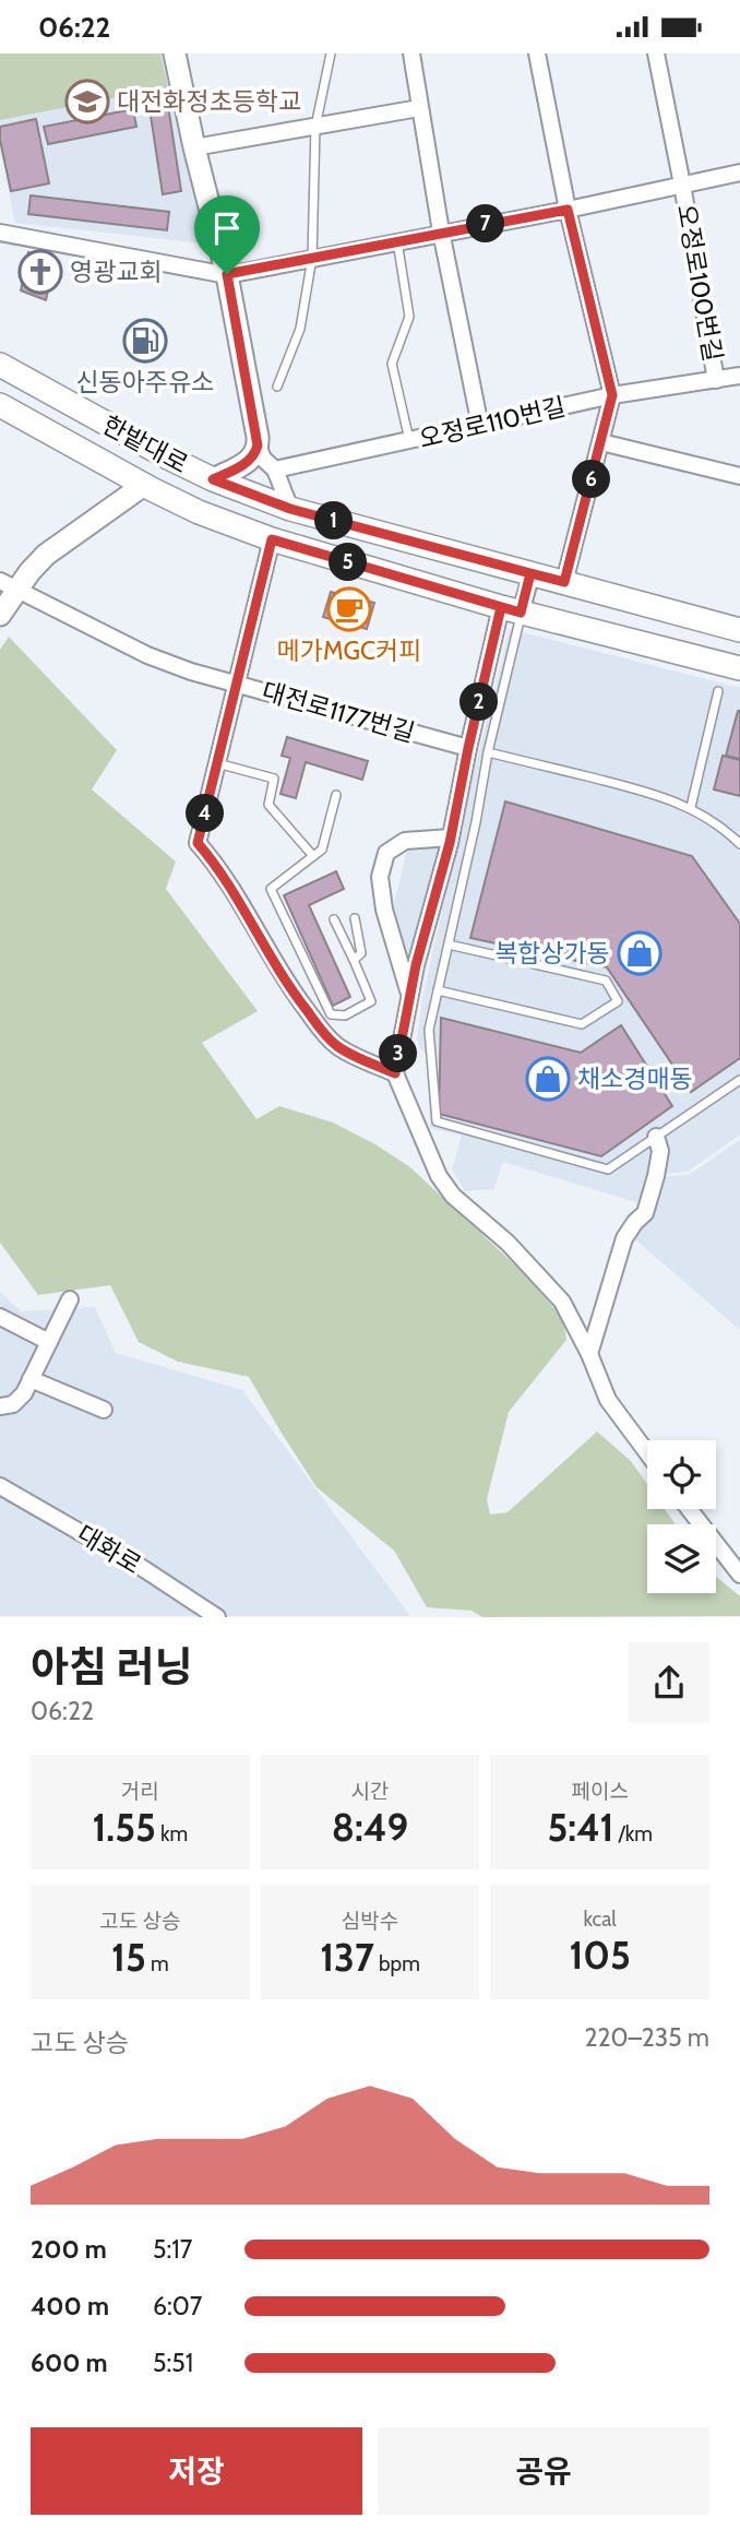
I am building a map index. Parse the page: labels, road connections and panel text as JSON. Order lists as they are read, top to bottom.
{
  "streets": {
    "main road": ["한밭대로"],
    "street": [
      "오정로100번길",
      "오정로110번길",
      "대전로1177번길",
      "대화로"
    ]
  },
  "crossings": [
    ["오정로100번길", "오정로110번길"]
  ],
  "places": {
    "school or university": ["대전화정초등학교"],
    "church": ["영광교회"],
    "fuel station": ["신동아주유소"],
    "cafe": ["메가MGC커피"],
    "shop": ["복합상가동", "채소경매동"]
  },
  "page": {
    "status": "06:22",
    "pins": [
      "7",
      "6",
      "1",
      "5",
      "2",
      "4",
      "3"
    ],
    "heading": ["아침 러닝", "06:22"],
    "stats": [
      ["거리", "1.55 km"],
      ["시간", "8:49"],
      ["페이스", "5:41 /km"],
      ["고도 상승", "15 m"],
      ["심박수", "137 bpm"],
      ["kcal", "105"]
    ],
    "chart": ["고도 상승", "220–235 m"],
    "list": [
      {
        "name": "200 m",
        "note": "5:17"
      },
      {
        "name": "400 m",
        "note": "6:07"
      },
      {
        "name": "600 m",
        "note": "5:51"
      }
    ],
    "buttons": ["저장", "공유"]
  }
}
